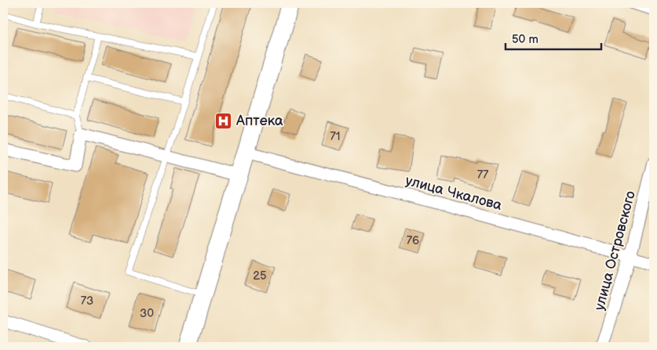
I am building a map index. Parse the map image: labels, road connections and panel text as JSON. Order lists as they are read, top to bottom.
{
  "streets": {
    "street": ["улица Чкалова", "улица Островского"]
  },
  "crossings": [
    ["улица Чкалова", "улица Островского"]
  ],
  "places": {
    "hospital": ["Аптека"]
  },
  "house_numbers": [
    "71",
    "77",
    "76",
    "25",
    "73",
    "30"
  ],
  "scale_bar": "50 m"
}
